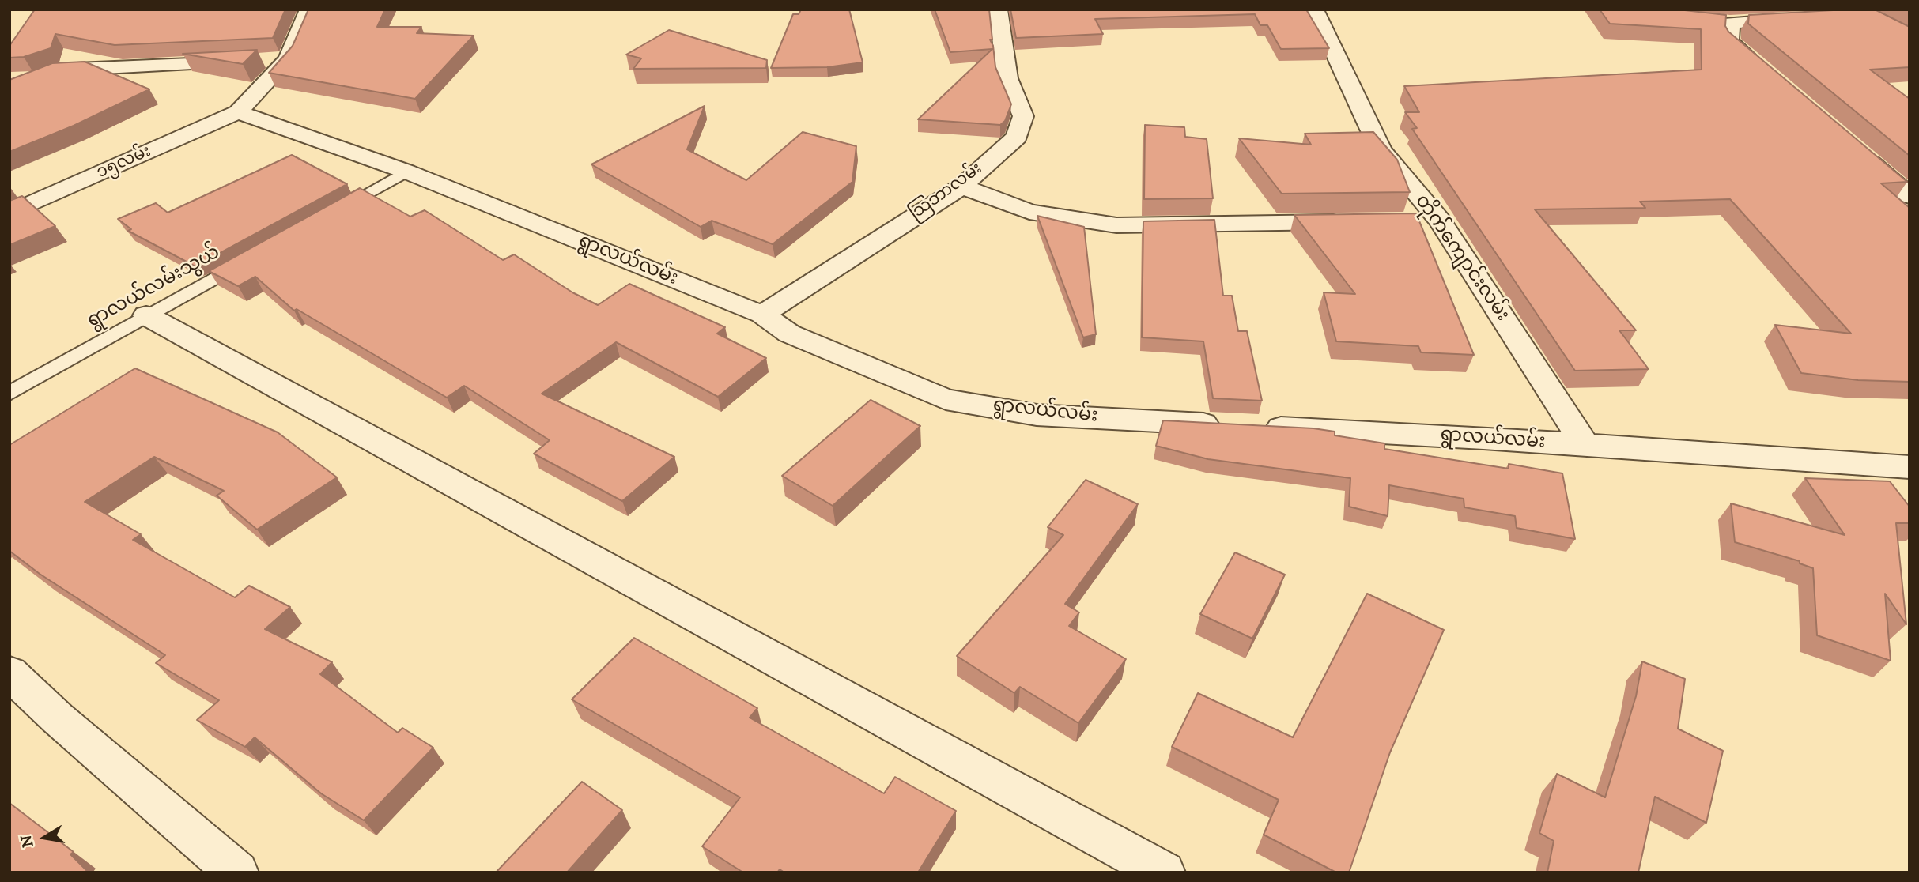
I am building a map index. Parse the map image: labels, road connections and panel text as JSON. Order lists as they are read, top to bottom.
{
  "streets": {
    "street": [
      "၁၅လမ်း",
      "သြဘာလမ်း",
      "တိုက်ကျောင်းလမ်း",
      "ရွာလယ်လမ်း"
    ],
    "lane": ["ရွာလယ်လမ်းသွယ်"]
  },
  "crossings": [
    ["၁၅လမ်း", "ရွာလယ်လမ်း"],
    ["သြဘာလမ်း", "ရွာလယ်လမ်း"],
    ["တိုက်ကျောင်းလမ်း", "ရွာလယ်လမ်း"]
  ],
  "north": "left"
}
